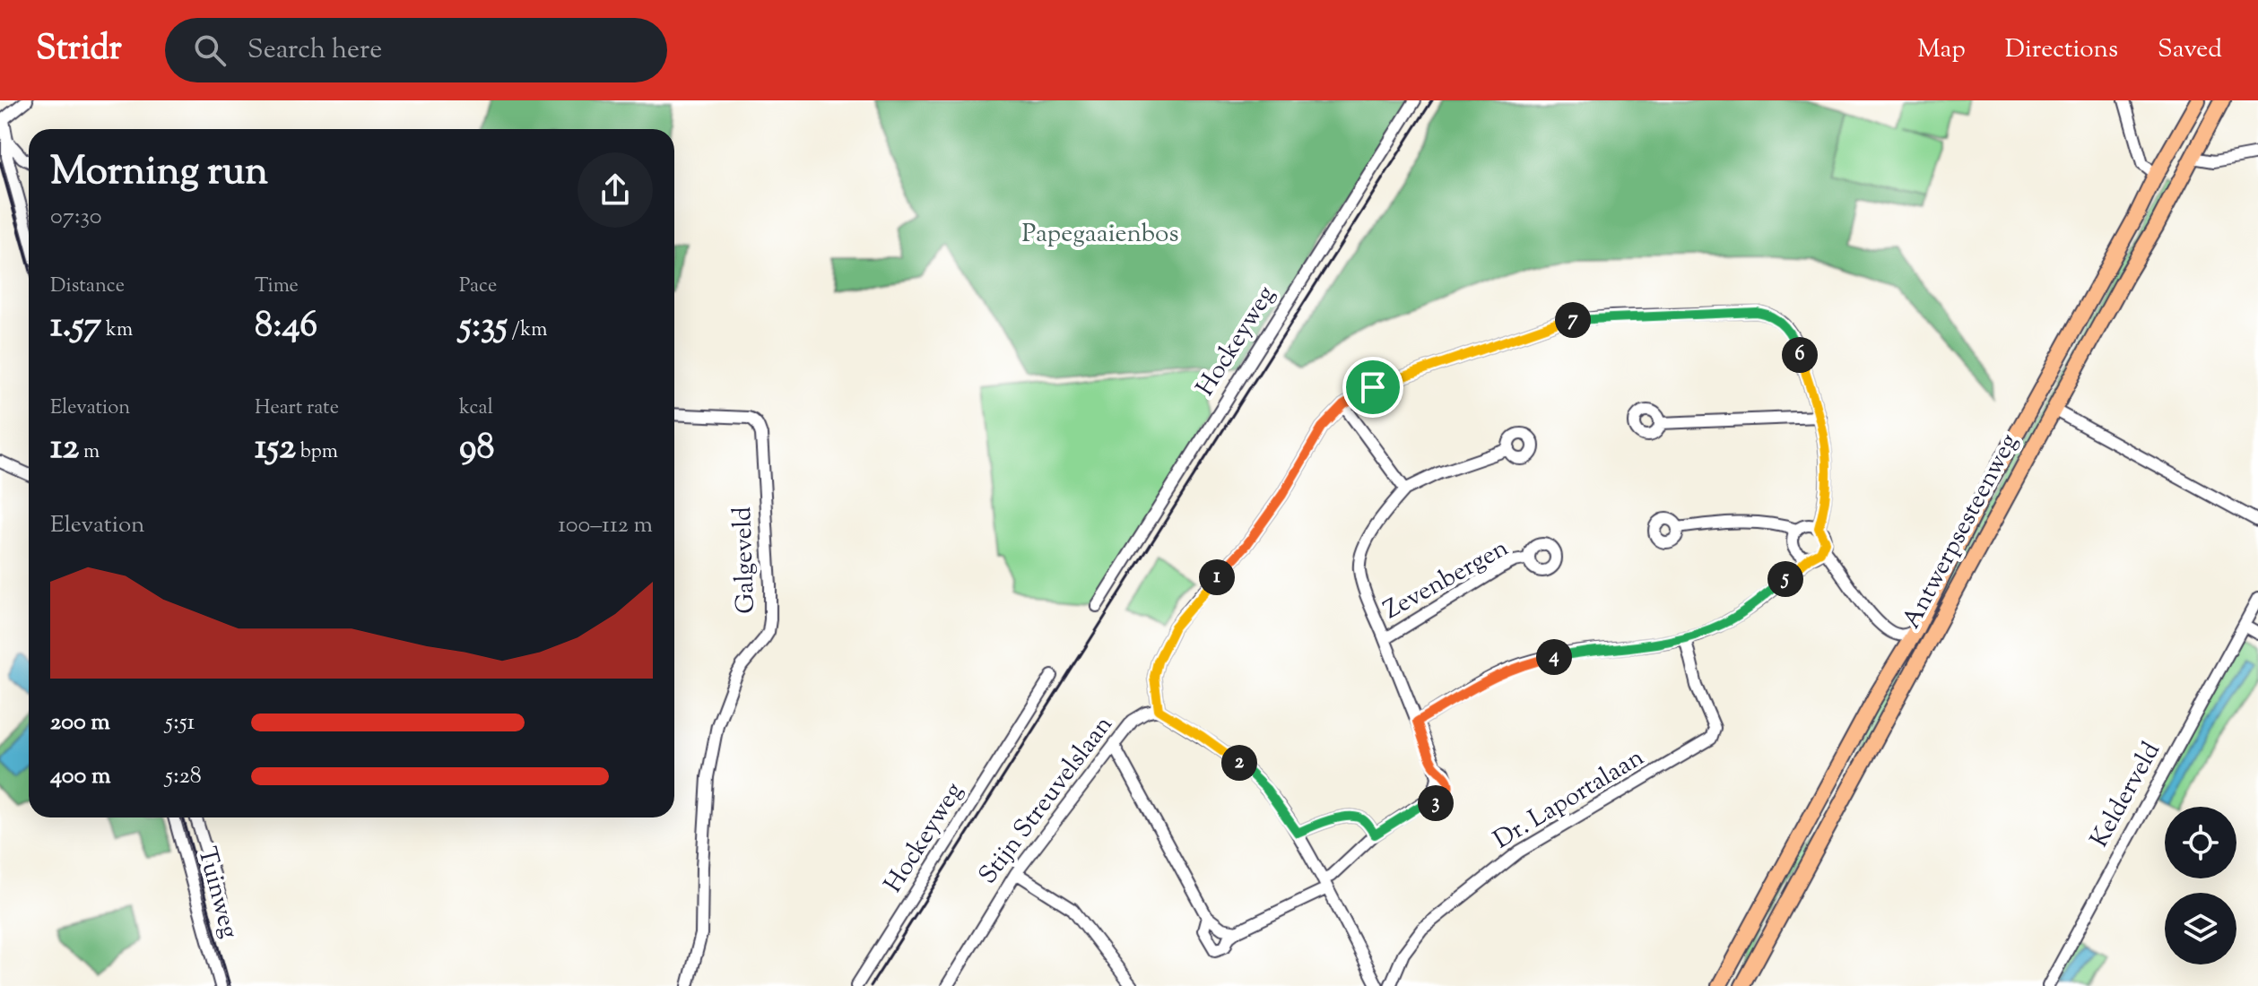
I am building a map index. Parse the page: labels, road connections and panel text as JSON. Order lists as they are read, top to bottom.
{
  "streets": {
    "main road": ["Antwerpsesteenweg"],
    "street": [
      "Hockeyweg",
      "Galgeveld",
      "Zevenbergen",
      "Kelderveld",
      "Dr. Laportalaan",
      "Stijn Streuvelslaan",
      "Tuinweg"
    ]
  },
  "parks": ["Papegaaienbos"],
  "page": {
    "header": "Stridr",
    "search": "Search here",
    "nav": ["Map", "Directions", "Saved"],
    "heading": ["Morning run", "07:30"],
    "stats": [
      ["Distance", "1.57 km"],
      ["Time", "8:46"],
      ["Pace", "5:35 /km"],
      ["Elevation", "12 m"],
      ["Heart rate", "152 bpm"],
      ["kcal", "98"]
    ],
    "pins": [
      "7",
      "6",
      "1",
      "5",
      "4",
      "2",
      "3"
    ],
    "chart": ["Elevation", "100–112 m"],
    "list": [
      {
        "name": "200 m",
        "note": "5:51"
      },
      {
        "name": "400 m",
        "note": "5:28"
      }
    ]
  }
}
